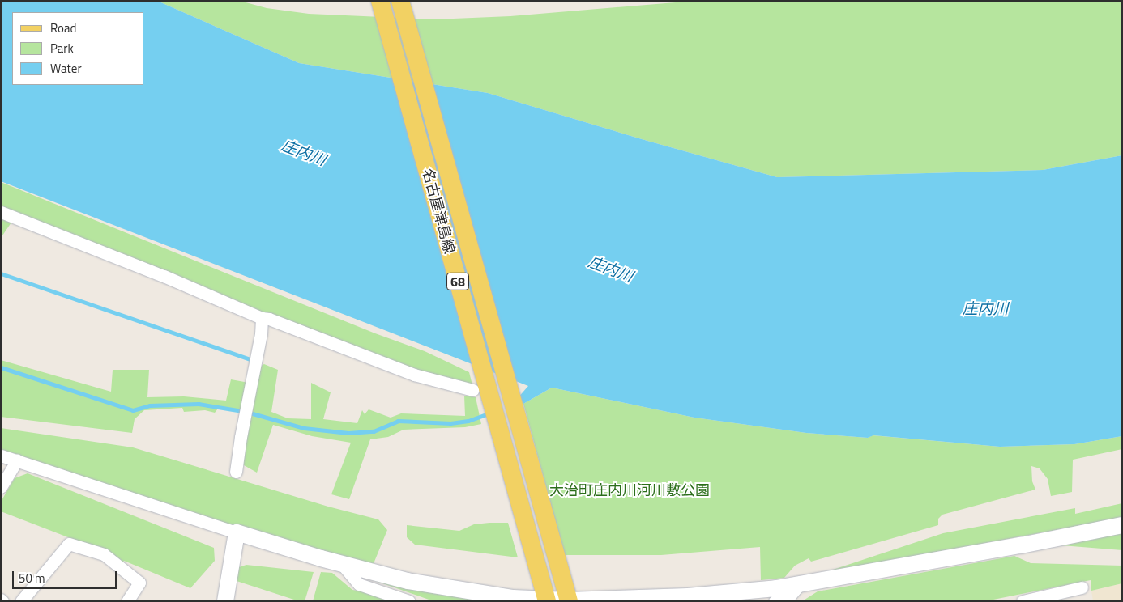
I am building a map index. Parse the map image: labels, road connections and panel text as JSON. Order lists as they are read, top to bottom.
{
  "streets": {
    "main road": ["名古屋津島線", "68"]
  },
  "water": ["庄内川"],
  "parks": ["大治町庄内川河川敷公園"],
  "legend": ["Road", "Park", "Water"],
  "scale_bar": "50 m"
}
